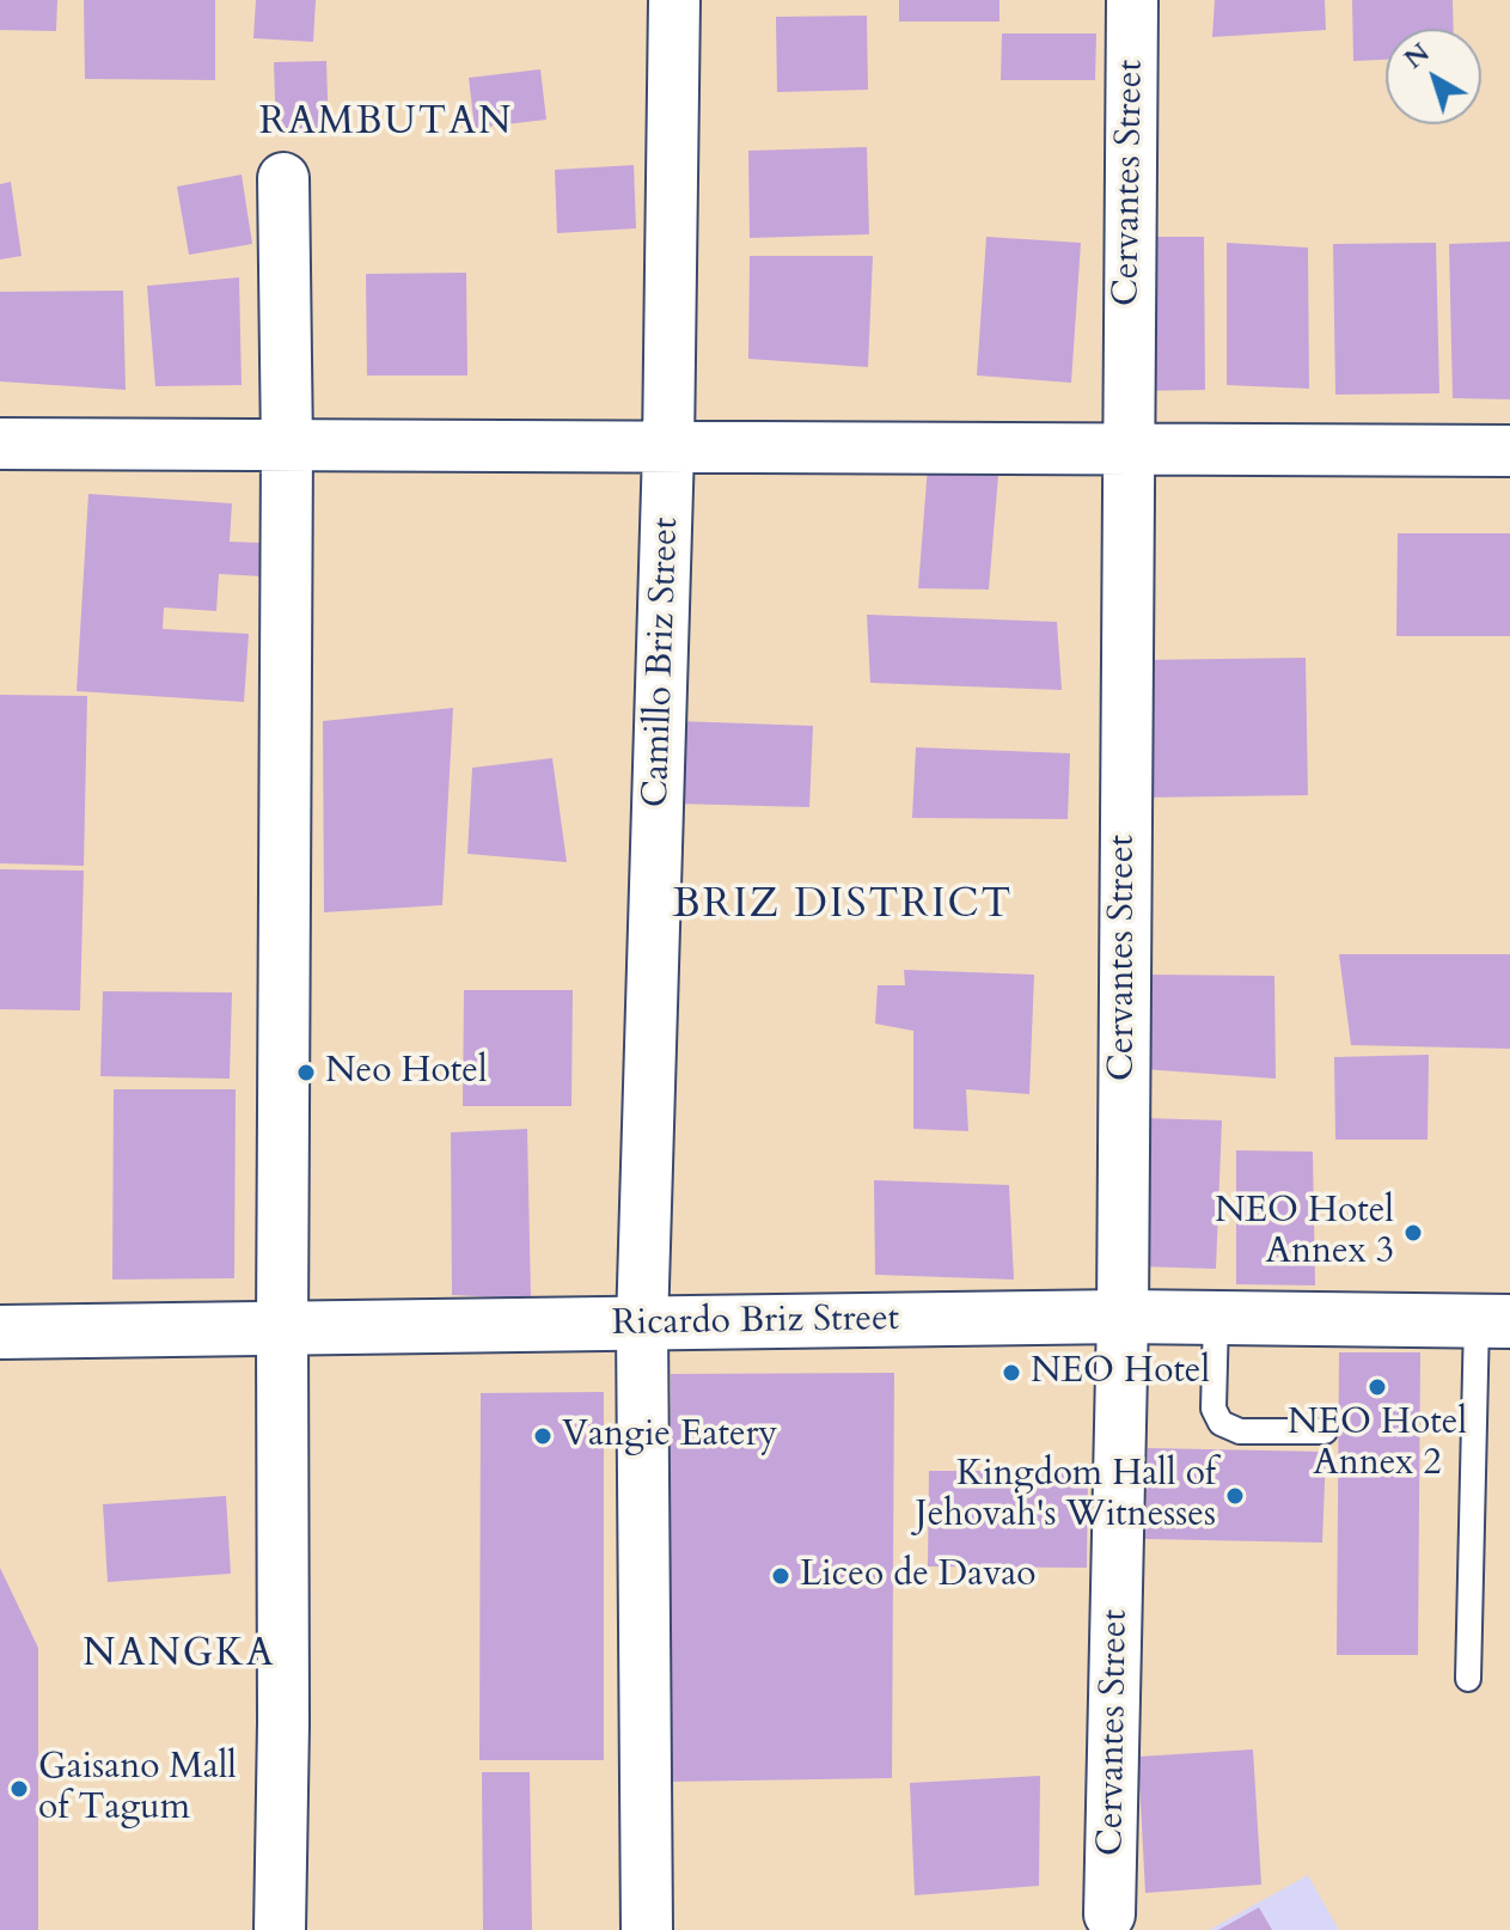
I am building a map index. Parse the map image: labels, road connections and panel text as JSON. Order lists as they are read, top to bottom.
{
  "streets": {
    "street": ["Cervantes Street", "Camillo Briz Street", "Ricardo Briz Street"]
  },
  "crossings": [
    ["Cervantes Street", "Ricardo Briz Street"],
    ["Camillo Briz Street", "Ricardo Briz Street"]
  ],
  "districts": ["RAMBUTAN", "BRIZ DISTRICT", "NANGKA"],
  "places": [
    "Neo Hotel",
    "NEO Hotel Annex 3",
    "NEO Hotel",
    "NEO Hotel Annex 2",
    "Vangie Eatery",
    "Kingdom Hall of Jehovah's Witnesses",
    "Liceo de Davao",
    "Gaisano Mall of Tagum"
  ],
  "north": "top left"
}
